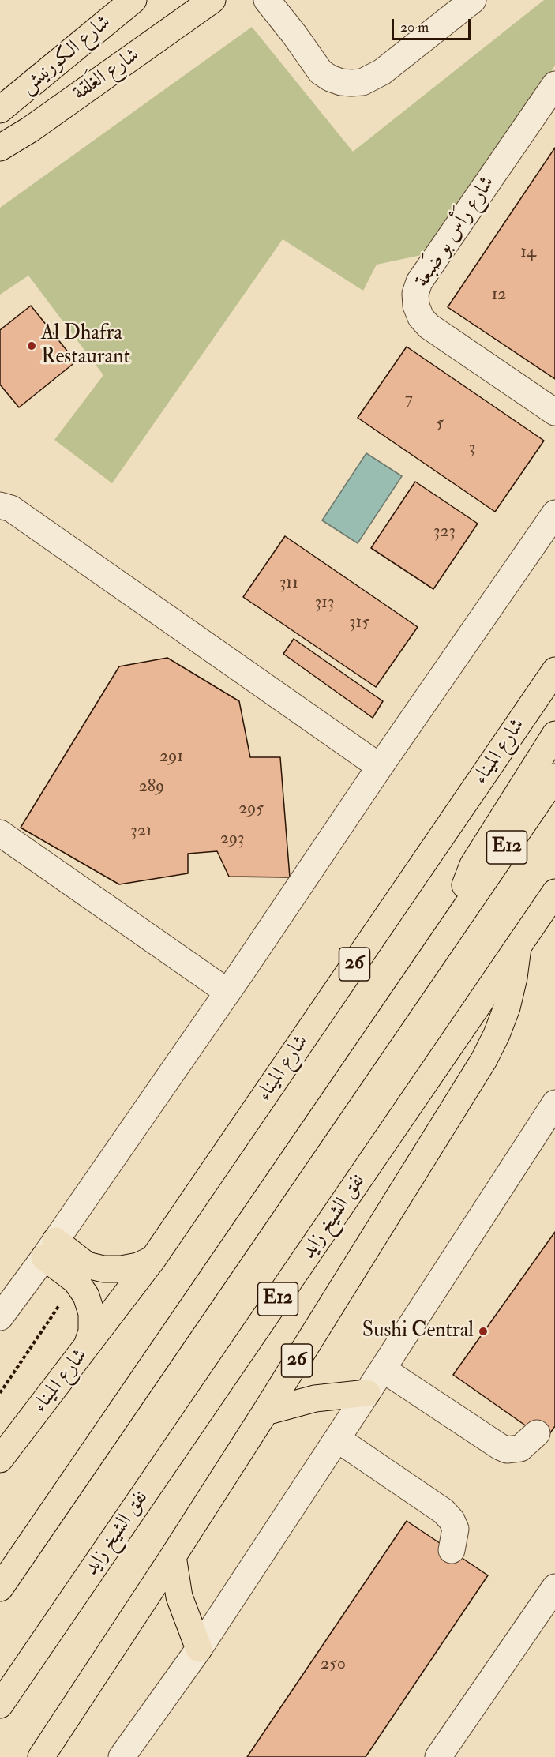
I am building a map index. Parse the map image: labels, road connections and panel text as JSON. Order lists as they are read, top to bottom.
{
  "streets": {
    "main road": [
      "شارع الكورنيش",
      "شارع الغَلقة",
      "شارع الميناء",
      "E12",
      "26",
      "نفق الشيخ زايد"
    ],
    "street": ["شارع رَأس بو ضَبعة"]
  },
  "crossings": [
    ["26", "نفق الشيخ زايد"]
  ],
  "places": ["Al Dhafra Restaurant", "Sushi Central"],
  "house_numbers": [
    "14",
    "12",
    "7",
    "5",
    "3",
    "323",
    "311",
    "313",
    "315",
    "291",
    "289",
    "295",
    "321",
    "293",
    "250"
  ],
  "scale_bar": "20 m"
}
